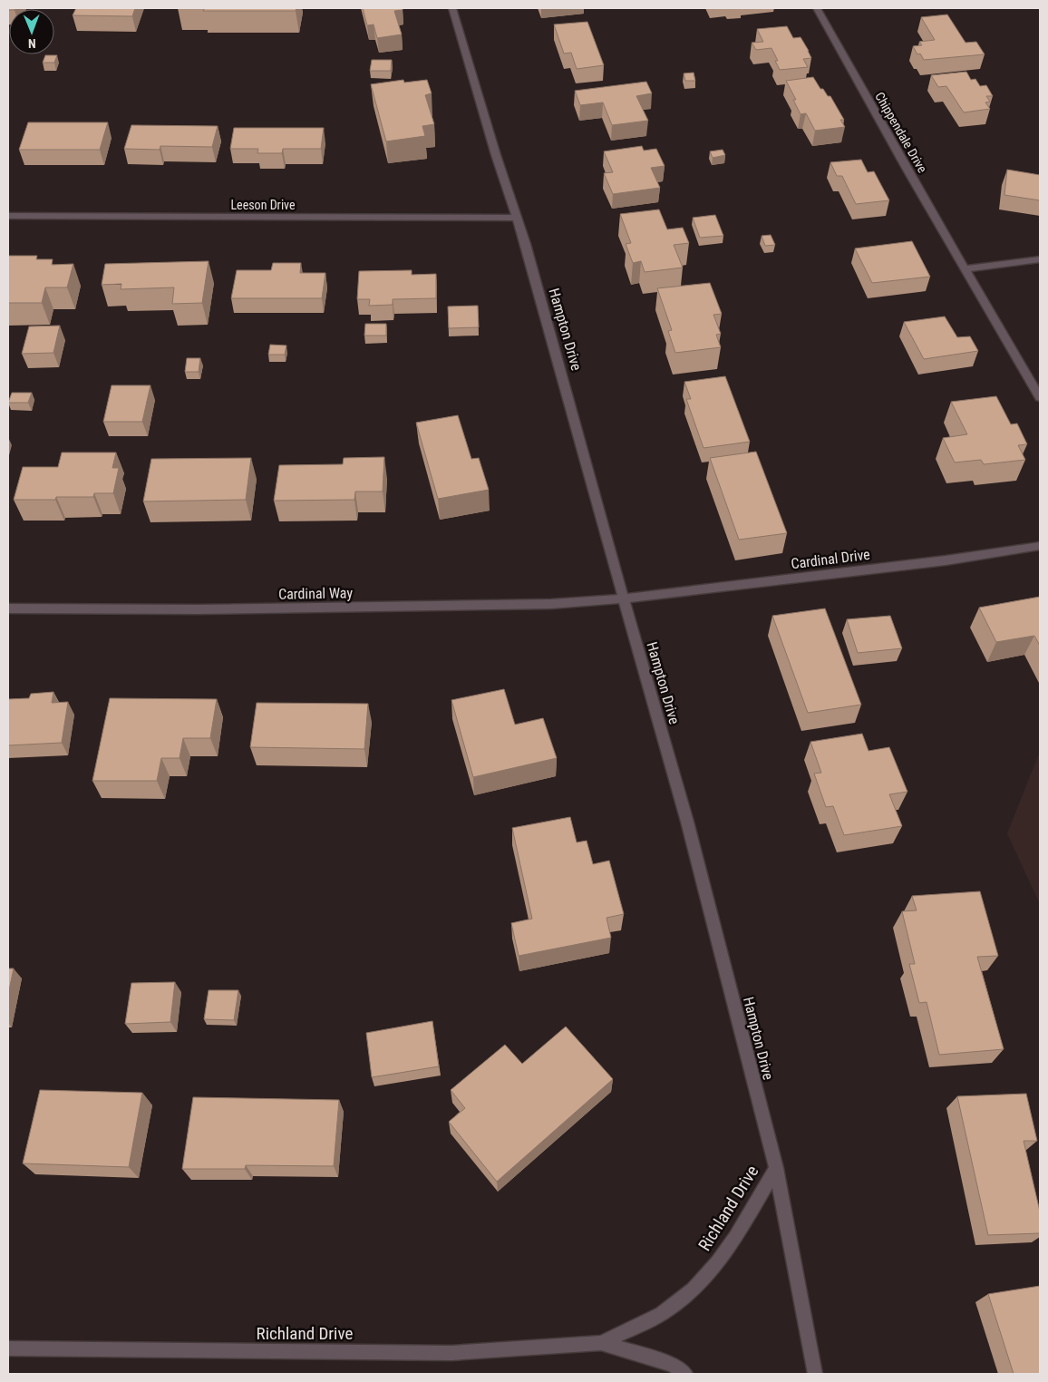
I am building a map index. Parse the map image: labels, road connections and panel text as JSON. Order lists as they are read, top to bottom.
{
  "streets": {
    "street": [
      "Chippendale Drive",
      "Leeson Drive",
      "Hampton Drive",
      "Cardinal Drive",
      "Cardinal Way",
      "Richland Drive"
    ]
  },
  "crossings": [
    ["Leeson Drive", "Hampton Drive"],
    ["Hampton Drive", "Cardinal Drive"],
    ["Hampton Drive", "Cardinal Way"],
    ["Hampton Drive", "Richland Drive"],
    ["Cardinal Drive", "Cardinal Way"]
  ],
  "north": "bottom"
}
